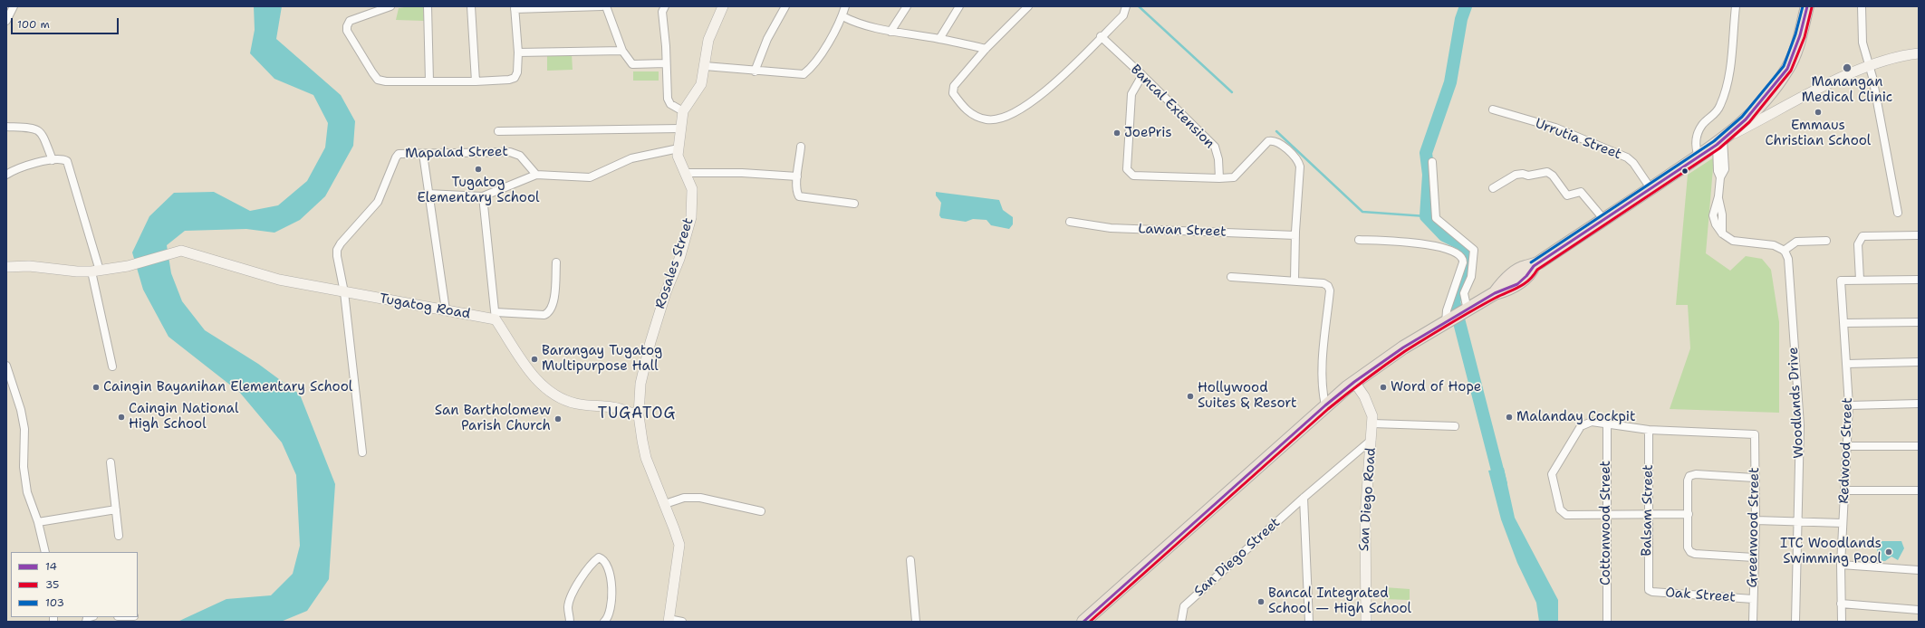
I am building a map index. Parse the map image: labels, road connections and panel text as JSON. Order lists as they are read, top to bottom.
{
  "streets": {
    "street": [
      "Bancal Extension",
      "Urrutia Street",
      "Mapalad Street",
      "Lawan Street",
      "Rosales Street",
      "Tugatog Road",
      "Woodlands Drive",
      "Redwood Street",
      "San Diego Road",
      "Balsam Street",
      "Cottonwood Street",
      "Greenwood Street",
      "San Diego Street",
      "Oak Street"
    ]
  },
  "crossings": [
    ["Mapalad Street", "Tugatog Road"],
    ["San Diego Road", "San Diego Street"],
    ["Balsam Street", "Greenwood Street"],
    ["Balsam Street", "Oak Street"],
    ["Greenwood Street", "Oak Street"]
  ],
  "districts": ["TUGATOG"],
  "places": [
    "Manangan Medical Clinic",
    "Emmaus Christian School",
    "JoePris",
    "Tugatog Elementary School",
    "Barangay Tugatog Multipurpose Hall",
    "Caingin Bayanihan Elementary School",
    "Word of Hope",
    "Hollywood Suites & Resort",
    "Caingin National High School",
    "Malanday Cockpit",
    "San Bartholomew Parish Church",
    "ITC Woodlands Swimming Pool",
    "Bancal Integrated School — High School"
  ],
  "lines": ["transit line 14", "transit line 103", "transit line 35"],
  "legend": ["14", "35", "103"],
  "scale_bar": "100 m"
}
